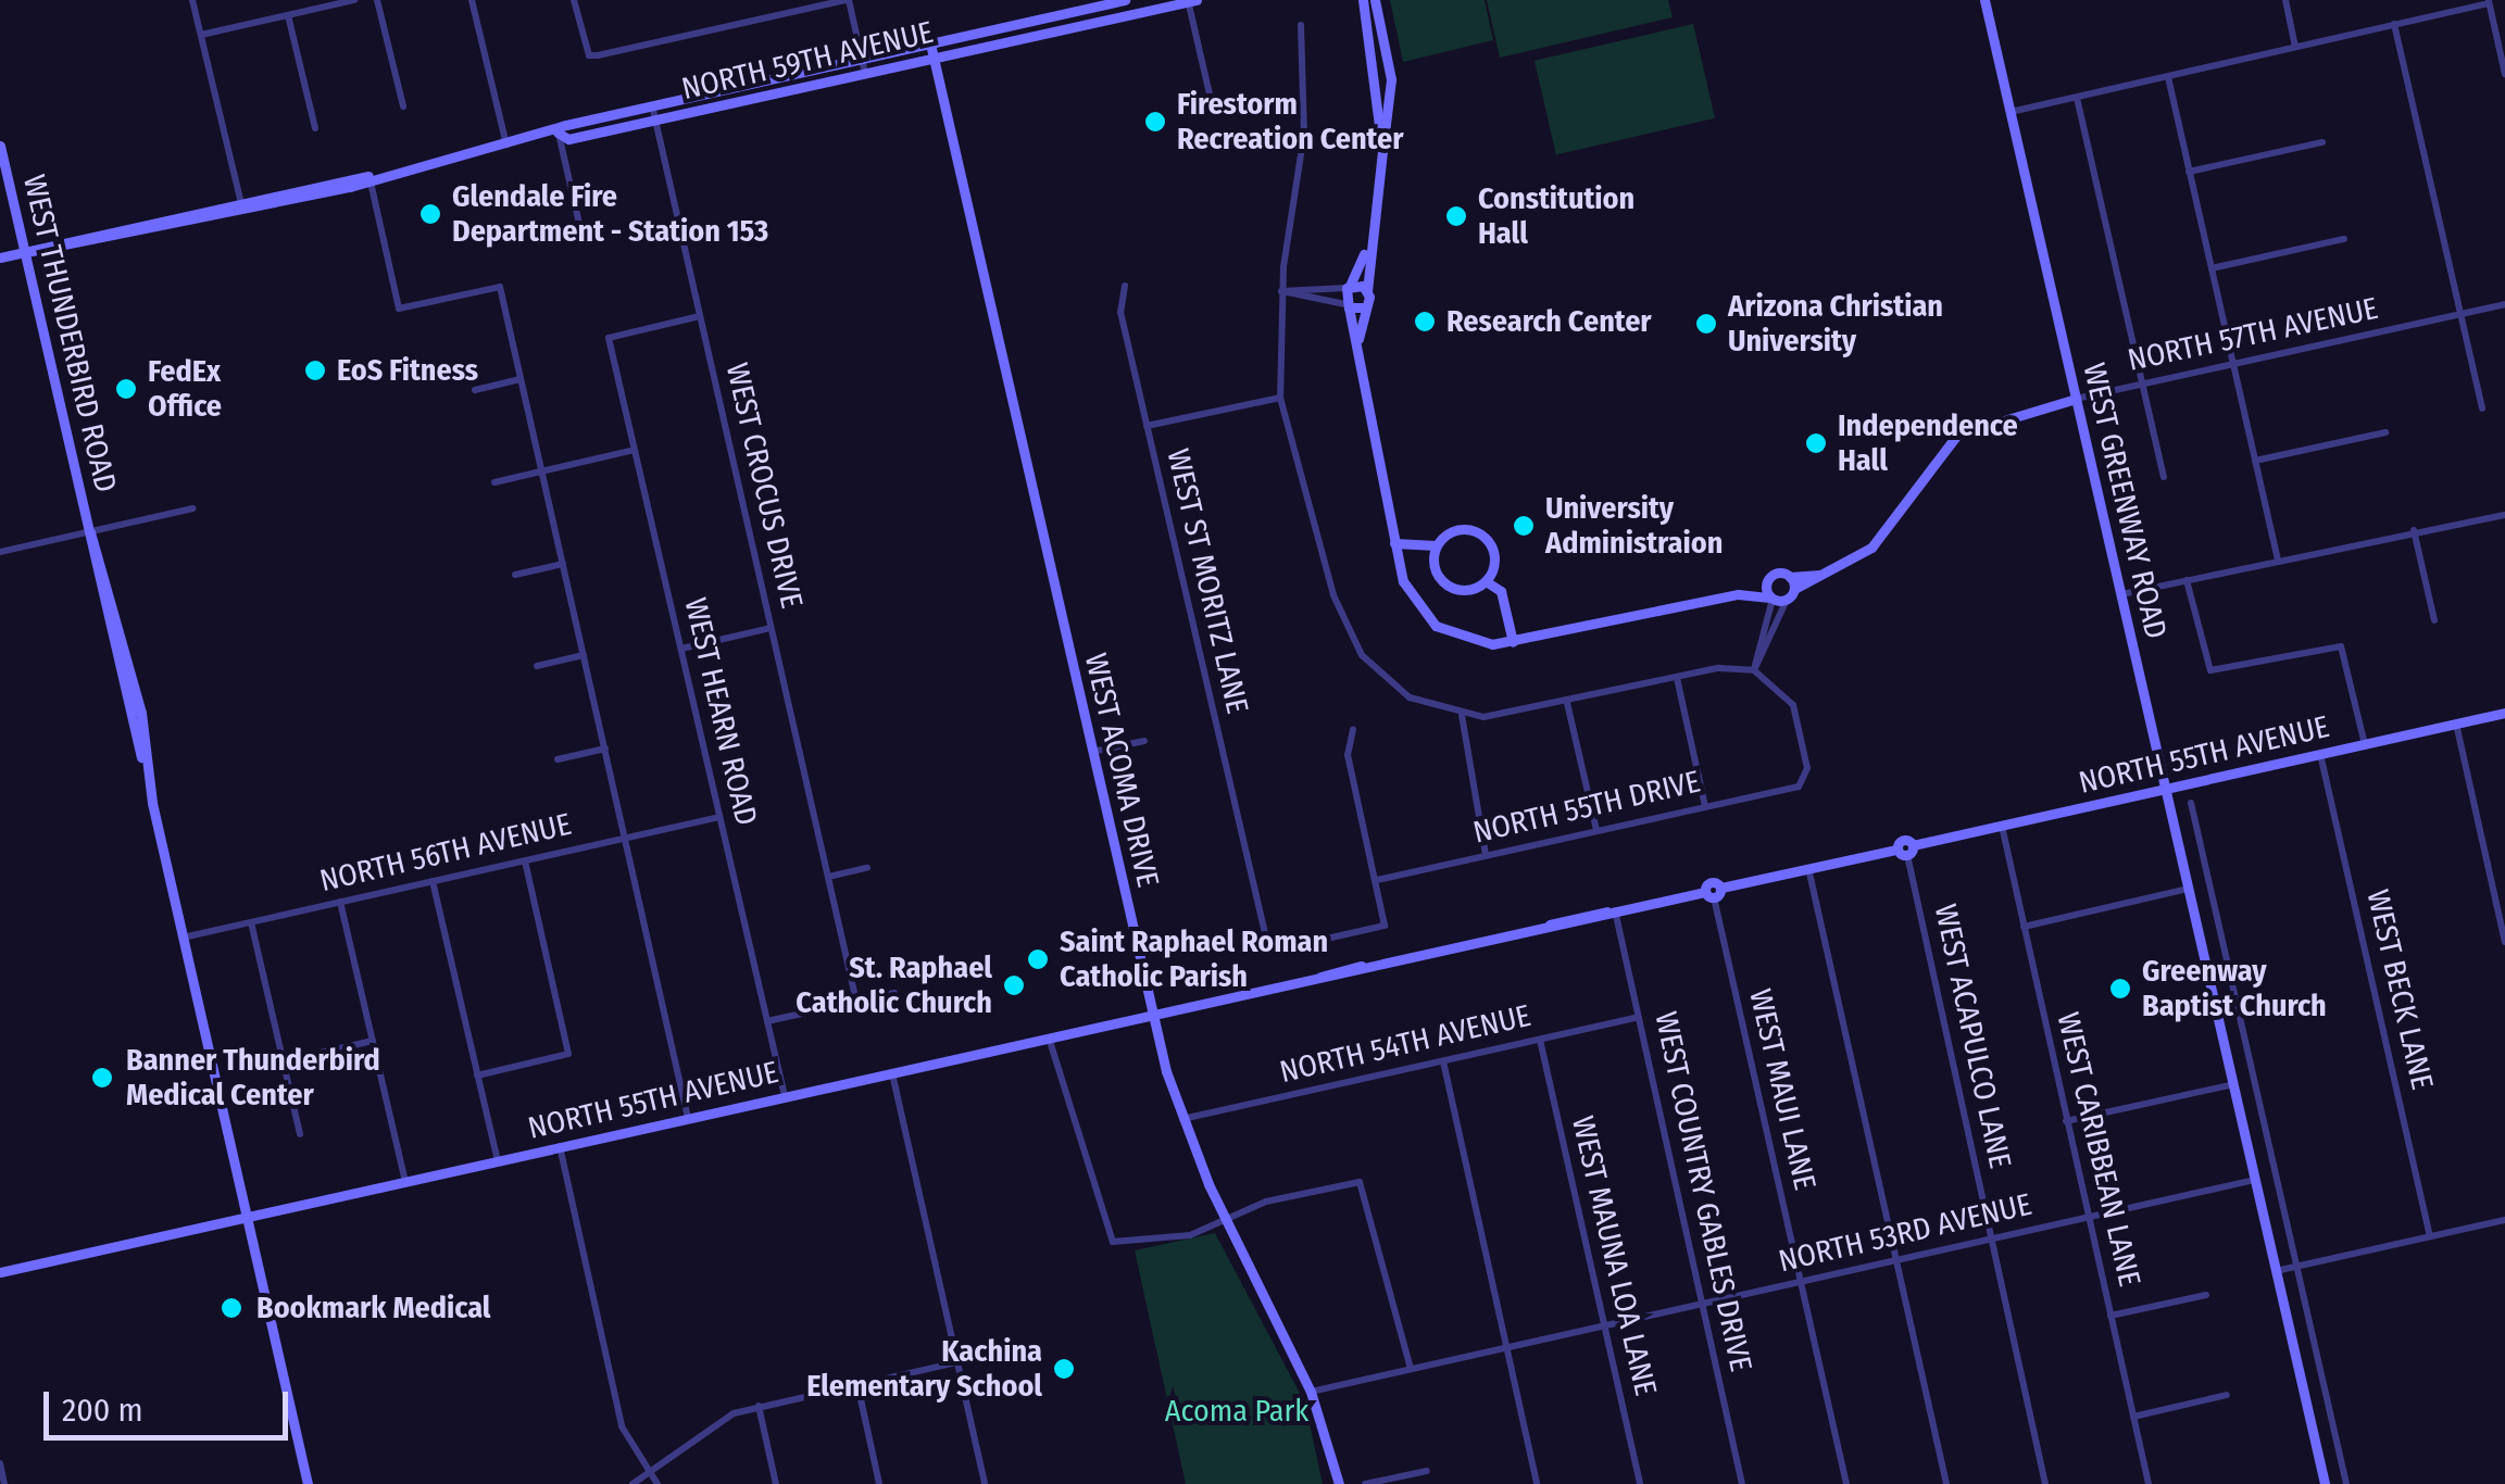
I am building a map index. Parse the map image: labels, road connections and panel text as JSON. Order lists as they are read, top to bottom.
{
  "streets": {
    "street": [
      "NORTH 59TH AVENUE",
      "WEST THUNDERBIRD ROAD",
      "NORTH 57TH AVENUE",
      "WEST CROCUS DRIVE",
      "WEST GREENWAY ROAD",
      "WEST ST MORITZ LANE",
      "WEST HEARN ROAD",
      "NORTH 55TH AVENUE",
      "WEST ACOMA DRIVE",
      "NORTH 55TH DRIVE",
      "NORTH 56TH AVENUE",
      "WEST BECK LANE",
      "WEST ACAPULCO LANE",
      "NORTH 54TH AVENUE",
      "WEST MAUI LANE",
      "WEST CARIBBEAN LANE",
      "WEST COUNTRY GABLES DRIVE",
      "NORTH 53RD AVENUE",
      "WEST MAUNA LOA LANE"
    ]
  },
  "crossings": [
    ["NORTH 59TH AVENUE", "WEST THUNDERBIRD ROAD"],
    ["NORTH 59TH AVENUE", "WEST CROCUS DRIVE"],
    ["NORTH 59TH AVENUE", "WEST ACOMA DRIVE"],
    ["WEST THUNDERBIRD ROAD", "NORTH 55TH AVENUE"],
    ["WEST THUNDERBIRD ROAD", "NORTH 56TH AVENUE"],
    ["NORTH 57TH AVENUE", "WEST GREENWAY ROAD"],
    ["WEST CROCUS DRIVE", "WEST HEARN ROAD"],
    ["WEST GREENWAY ROAD", "NORTH 55TH AVENUE"],
    ["WEST GREENWAY ROAD", "NORTH 53RD AVENUE"],
    ["WEST ST MORITZ LANE", "NORTH 55TH DRIVE"],
    ["WEST HEARN ROAD", "NORTH 55TH AVENUE"],
    ["WEST HEARN ROAD", "NORTH 56TH AVENUE"],
    ["NORTH 55TH AVENUE", "WEST ACOMA DRIVE"],
    ["NORTH 55TH AVENUE", "WEST BECK LANE"],
    ["NORTH 55TH AVENUE", "WEST ACAPULCO LANE"],
    ["NORTH 55TH AVENUE", "WEST MAUI LANE"],
    ["NORTH 55TH AVENUE", "WEST CARIBBEAN LANE"],
    ["NORTH 55TH AVENUE", "WEST COUNTRY GABLES DRIVE"],
    ["WEST ACOMA DRIVE", "NORTH 54TH AVENUE"],
    ["WEST ACOMA DRIVE", "NORTH 53RD AVENUE"],
    ["WEST ACAPULCO LANE", "NORTH 53RD AVENUE"],
    ["NORTH 54TH AVENUE", "WEST COUNTRY GABLES DRIVE"],
    ["NORTH 54TH AVENUE", "WEST MAUNA LOA LANE"],
    ["WEST MAUI LANE", "NORTH 53RD AVENUE"],
    ["WEST CARIBBEAN LANE", "NORTH 53RD AVENUE"],
    ["WEST COUNTRY GABLES DRIVE", "NORTH 53RD AVENUE"],
    ["NORTH 53RD AVENUE", "WEST MAUNA LOA LANE"]
  ],
  "parks": ["Acoma Park"],
  "places": [
    "Firestorm Recreation Center",
    "Glendale Fire Department - Station 153",
    "Constitution Hall",
    "Research Center",
    "Arizona Christian University",
    "EoS Fitness",
    "FedEx Office",
    "Independence Hall",
    "University Administraion",
    "Saint Raphael Roman Catholic Parish",
    "St. Raphael Catholic Church",
    "Greenway Baptist Church",
    "Banner Thunderbird Medical Center",
    "Bookmark Medical",
    "Kachina Elementary School"
  ],
  "scale_bar": "200 m"
}
